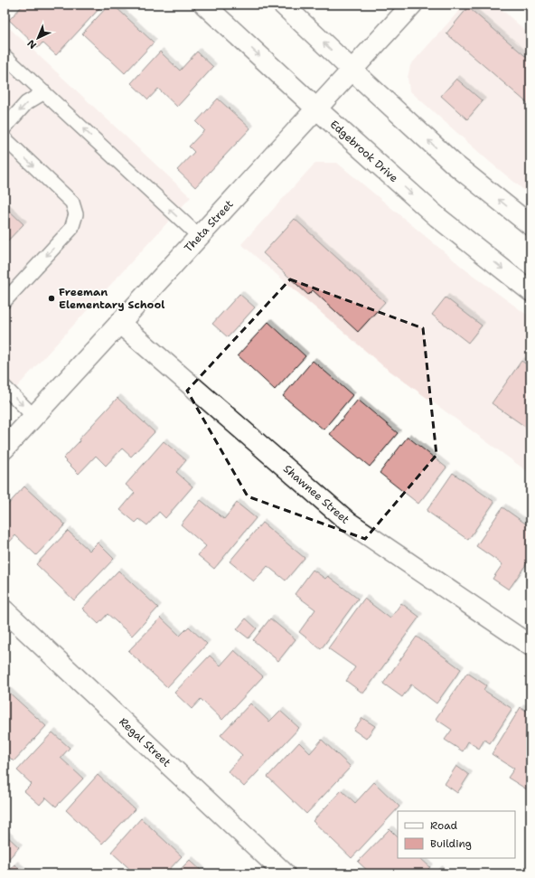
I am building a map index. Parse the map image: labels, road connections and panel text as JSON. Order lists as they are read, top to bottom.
{
  "streets": {
    "street": [
      "Edgebrook Drive",
      "Theta Street",
      "Shawnee Street",
      "Regal Street"
    ]
  },
  "crossings": [
    ["Edgebrook Drive", "Theta Street"],
    ["Theta Street", "Shawnee Street"]
  ],
  "places": ["Freeman Elementary School"],
  "legend": ["Road", "Building"],
  "north": "bottom left"
}
